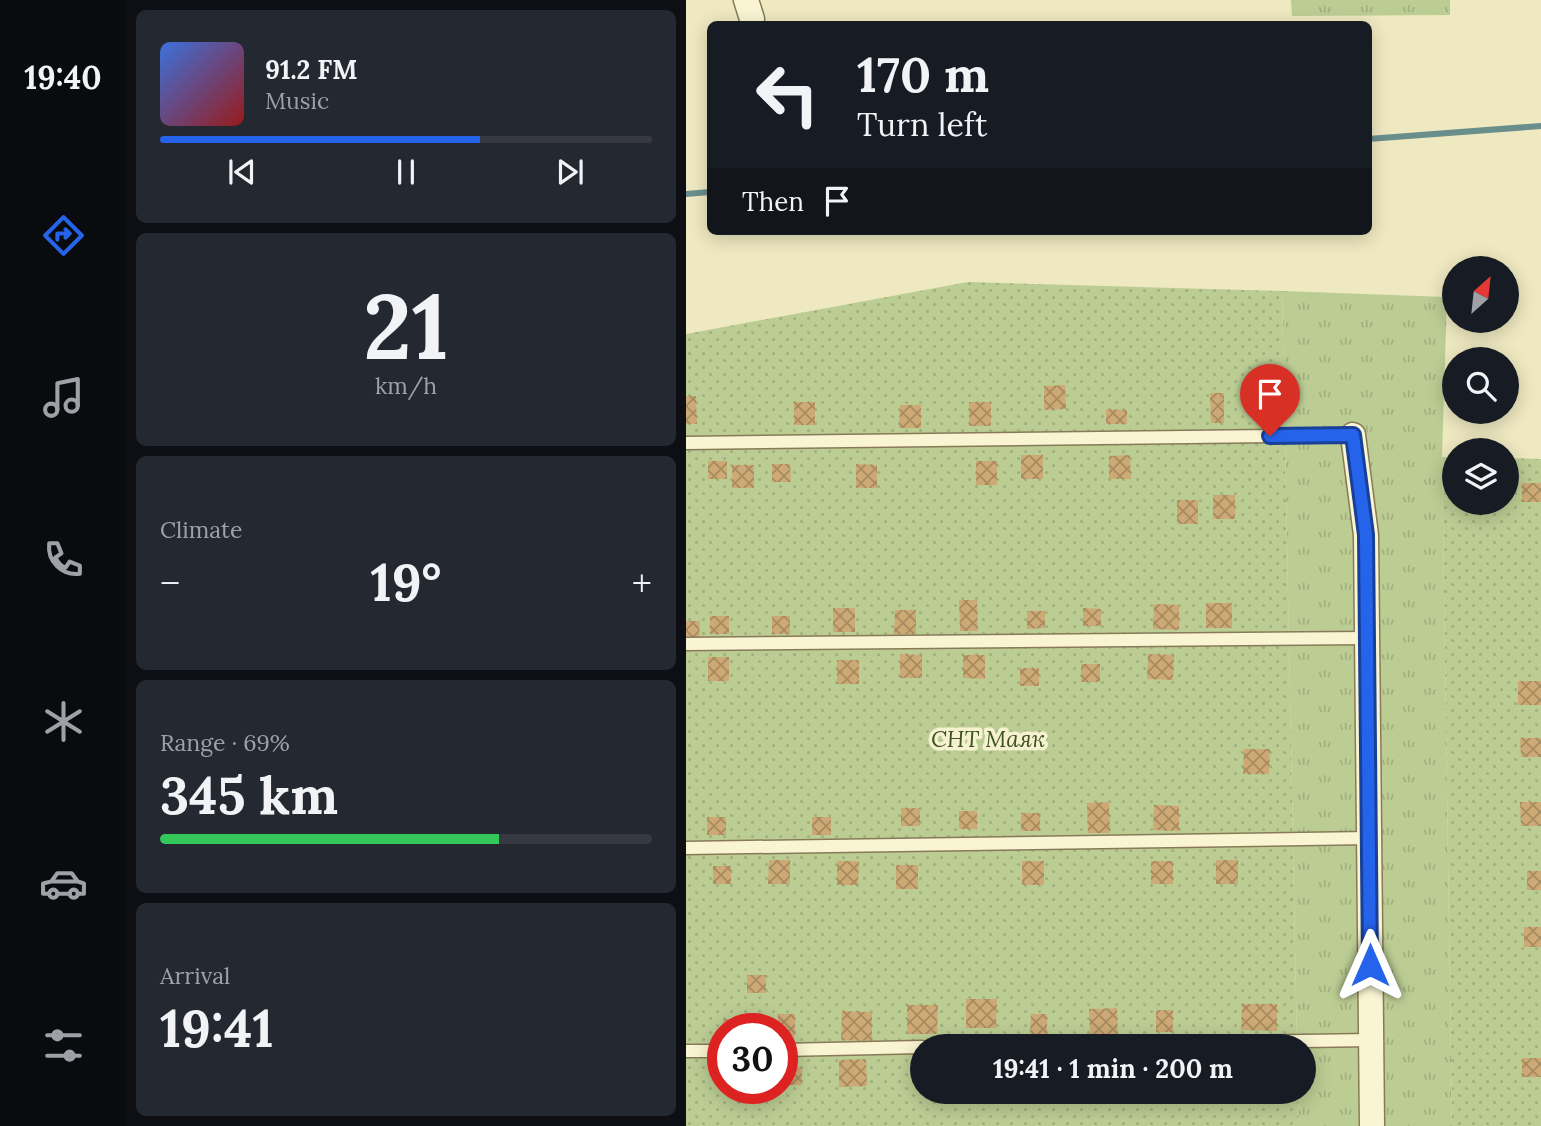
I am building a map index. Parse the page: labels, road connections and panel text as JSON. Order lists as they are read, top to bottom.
{
  "parks": ["СНТ Маяк"],
  "north": "top right",
  "page": {
    "tabs": "19:40",
    "turn": ["170 m", "Turn left"],
    "song": ["91.2 FM", "Music"],
    "then": "Then",
    "tile": [
      ["21", "km/h"],
      "Climate",
      ["Range · 69%", "345 km"],
      ["Arrival", "19:41"]
    ],
    "heat": ["−", "19°", "+"],
    "limit": "30",
    "trip": "19:41 · 1 min · 200 m"
  }
}
